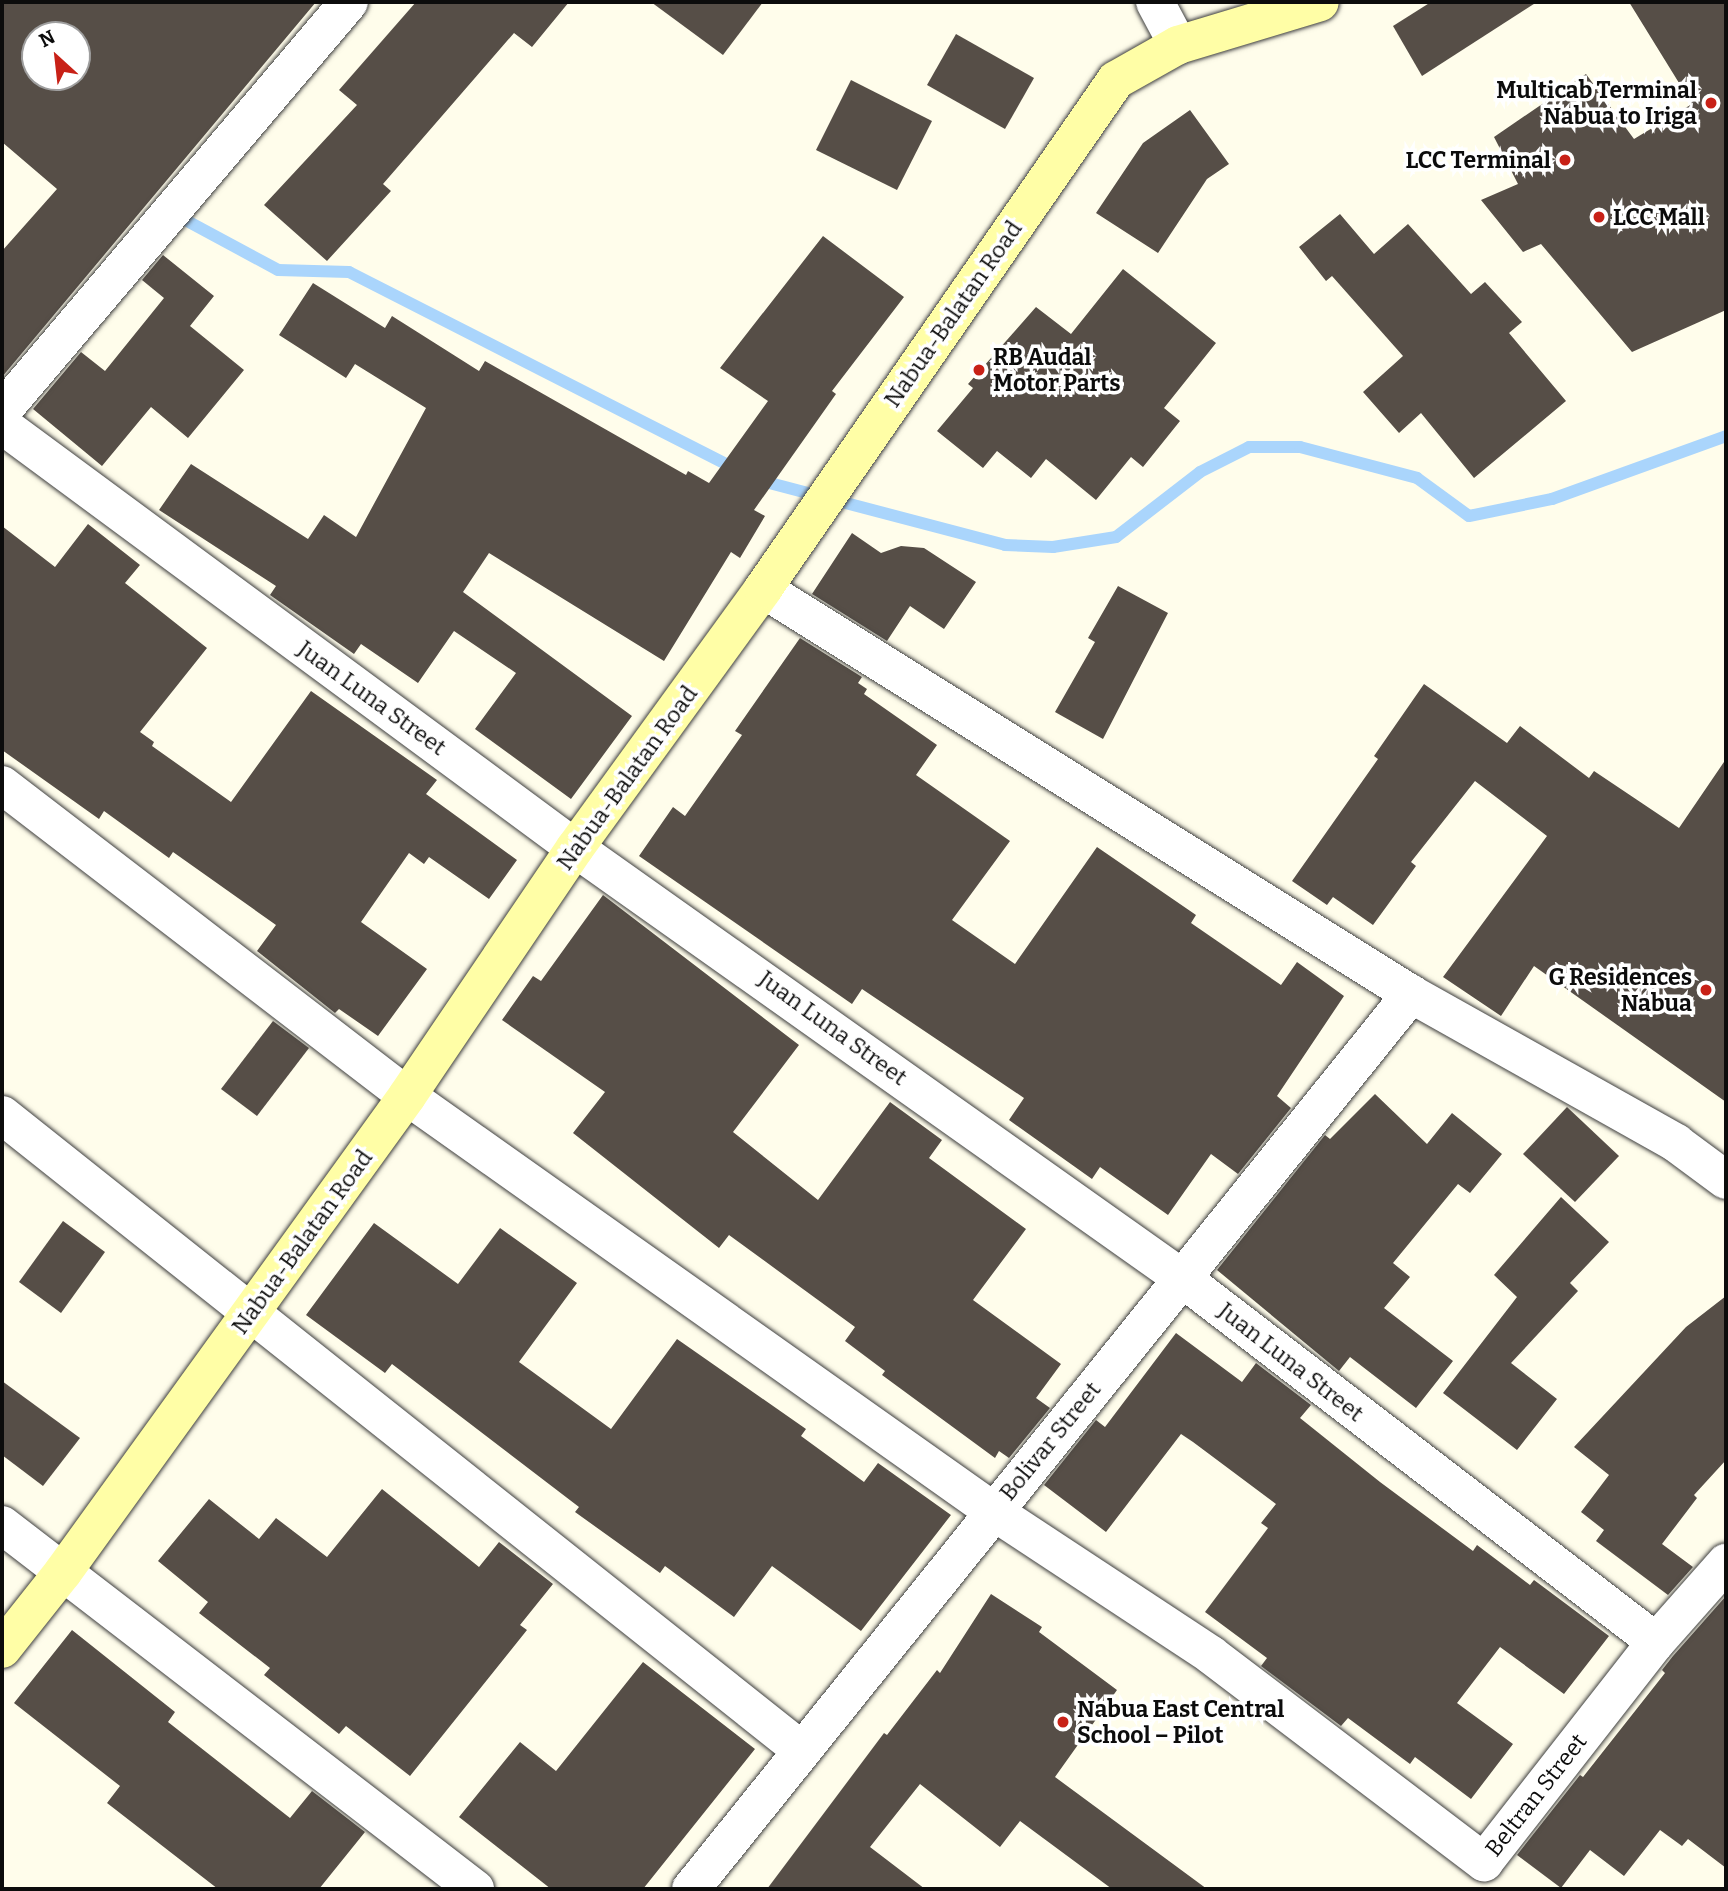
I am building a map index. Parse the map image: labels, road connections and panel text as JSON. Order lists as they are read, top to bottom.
{
  "streets": {
    "main road": ["Nabua-Balatan Road"],
    "street": ["Juan Luna Street", "Bolivar Street", "Beltran Street"]
  },
  "crossings": [
    ["Nabua-Balatan Road", "Juan Luna Street"],
    ["Juan Luna Street", "Bolivar Street"],
    ["Juan Luna Street", "Beltran Street"],
    ["Bolivar Street", "Beltran Street"]
  ],
  "places": [
    "Multicab Terminal Nabua to Iriga",
    "LCC Terminal",
    "LCC Mall",
    "RB Audal Motor Parts",
    "G Residences Nabua",
    "Nabua East Central School – Pilot"
  ],
  "north": "top left"
}
